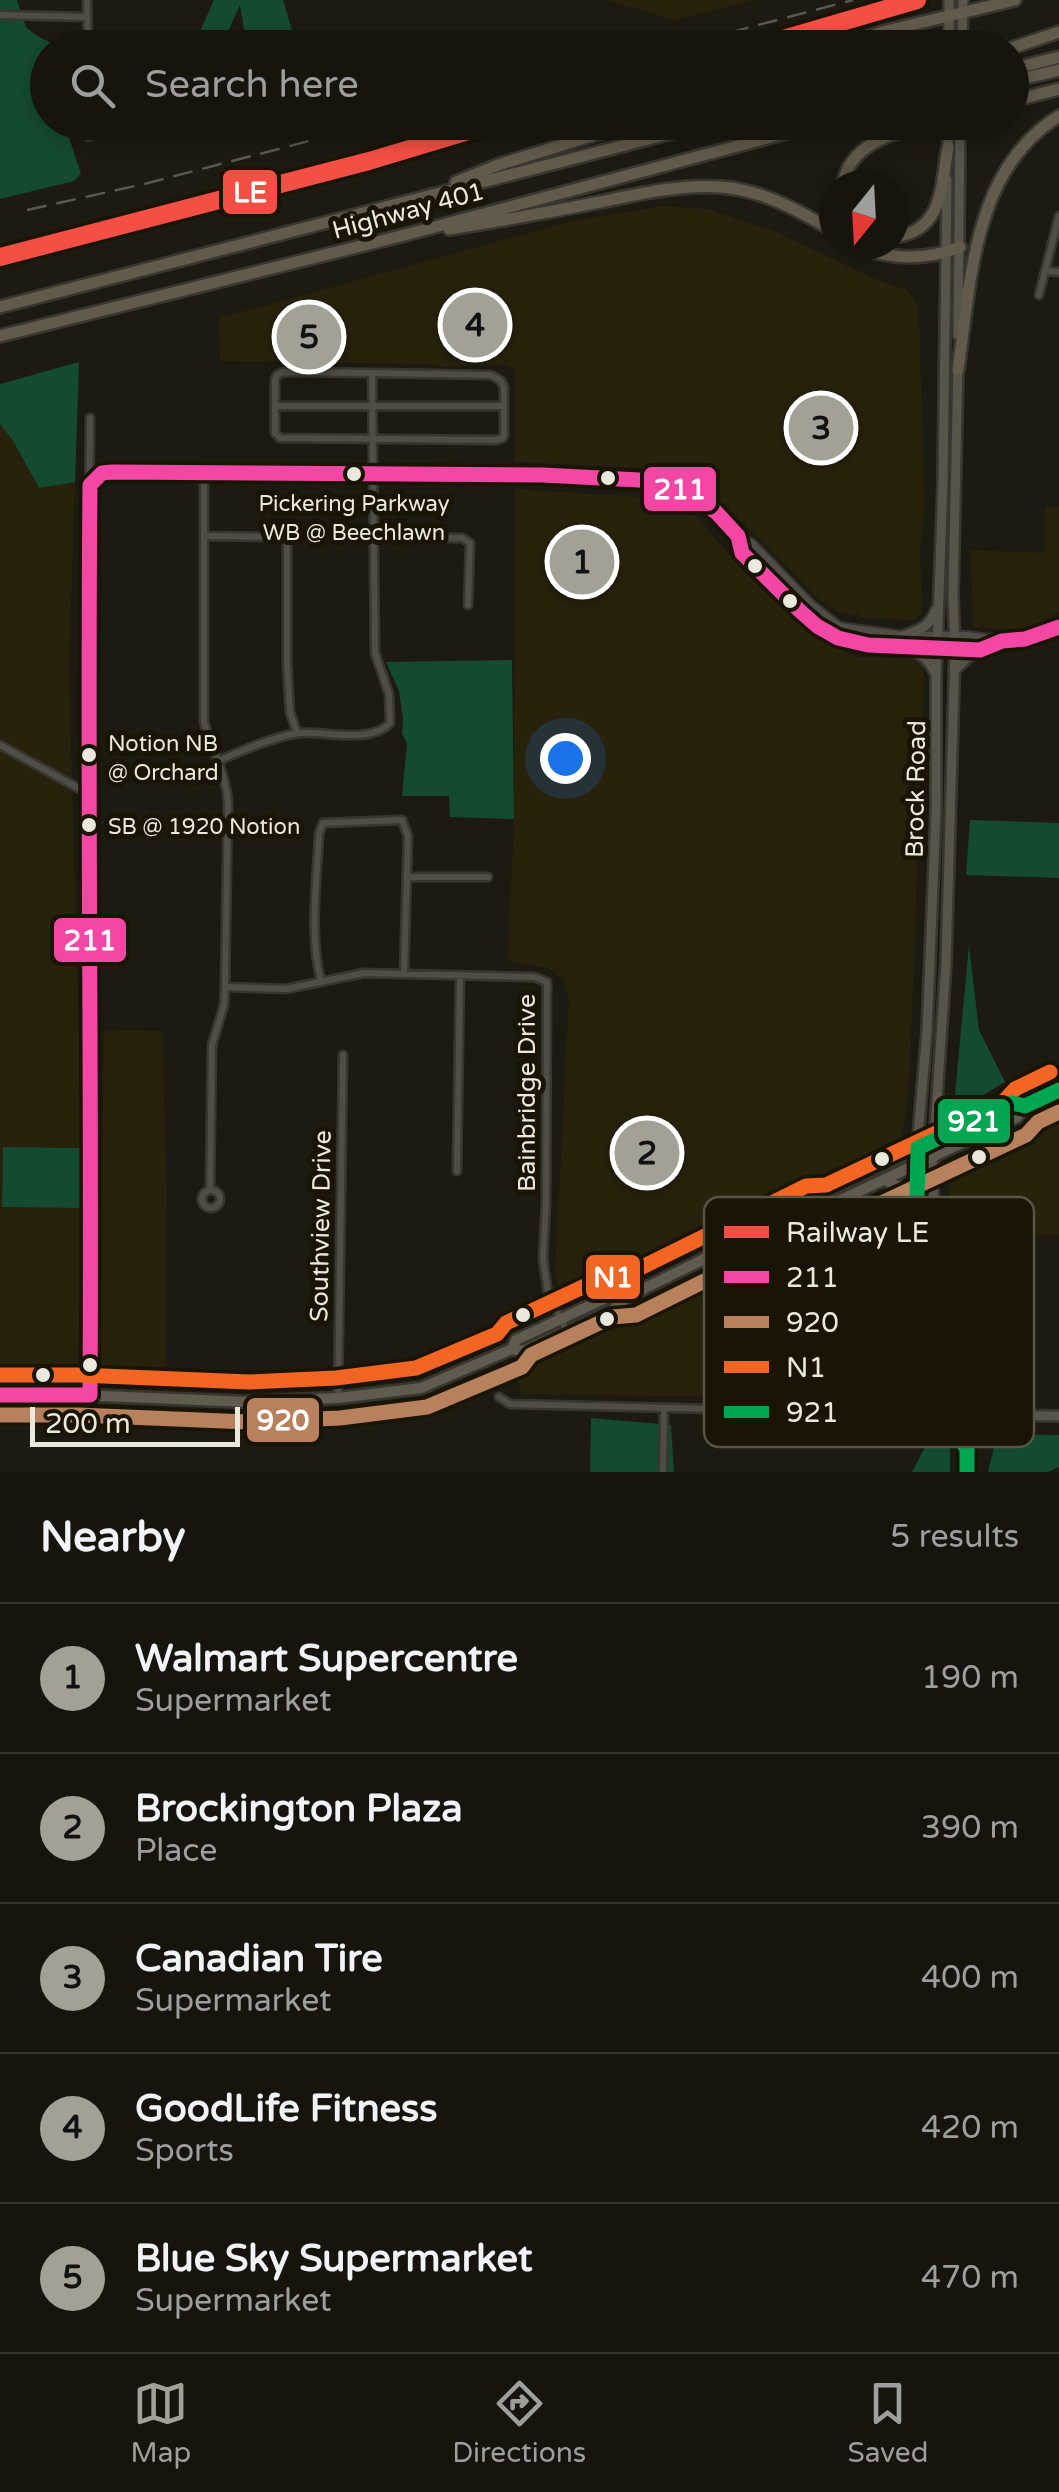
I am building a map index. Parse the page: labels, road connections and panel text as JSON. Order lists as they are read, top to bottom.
{
  "streets": {
    "highway": ["Highway 401"],
    "main road": ["Brock Road"],
    "street": ["Bainbridge Drive", "Southview Drive"]
  },
  "places": ["Pickering Parkway WB @ Beechlawn", "Notion NB @ Orchard", "SB @ 1920 Notion"],
  "lines": [
    "rail line LE",
    "transit line 211",
    "transit line N1",
    "transit line 921",
    "transit line 920"
  ],
  "legend": [
    "Railway LE",
    "211",
    "920",
    "N1",
    "921"
  ],
  "scale_bar": "200 m",
  "north": "bottom",
  "page": {
    "search": "Search here",
    "pins": [
      "4",
      "5",
      "3",
      "1",
      "2"
    ],
    "scale": "200 m",
    "heading": ["Nearby", "5 results"],
    "list": [
      {
        "mark": "1",
        "name": "Walmart Supercentre",
        "note": "Supermarket",
        "value": "190 m"
      },
      {
        "mark": "2",
        "name": "Brockington Plaza",
        "note": "Place",
        "value": "390 m"
      },
      {
        "mark": "3",
        "name": "Canadian Tire",
        "note": "Supermarket",
        "value": "400 m"
      },
      {
        "mark": "4",
        "name": "GoodLife Fitness",
        "note": "Sports",
        "value": "420 m"
      },
      {
        "mark": "5",
        "name": "Blue Sky Supermarket",
        "note": "Supermarket",
        "value": "470 m"
      }
    ],
    "nav": ["Map", "Directions", "Saved"]
  }
}
